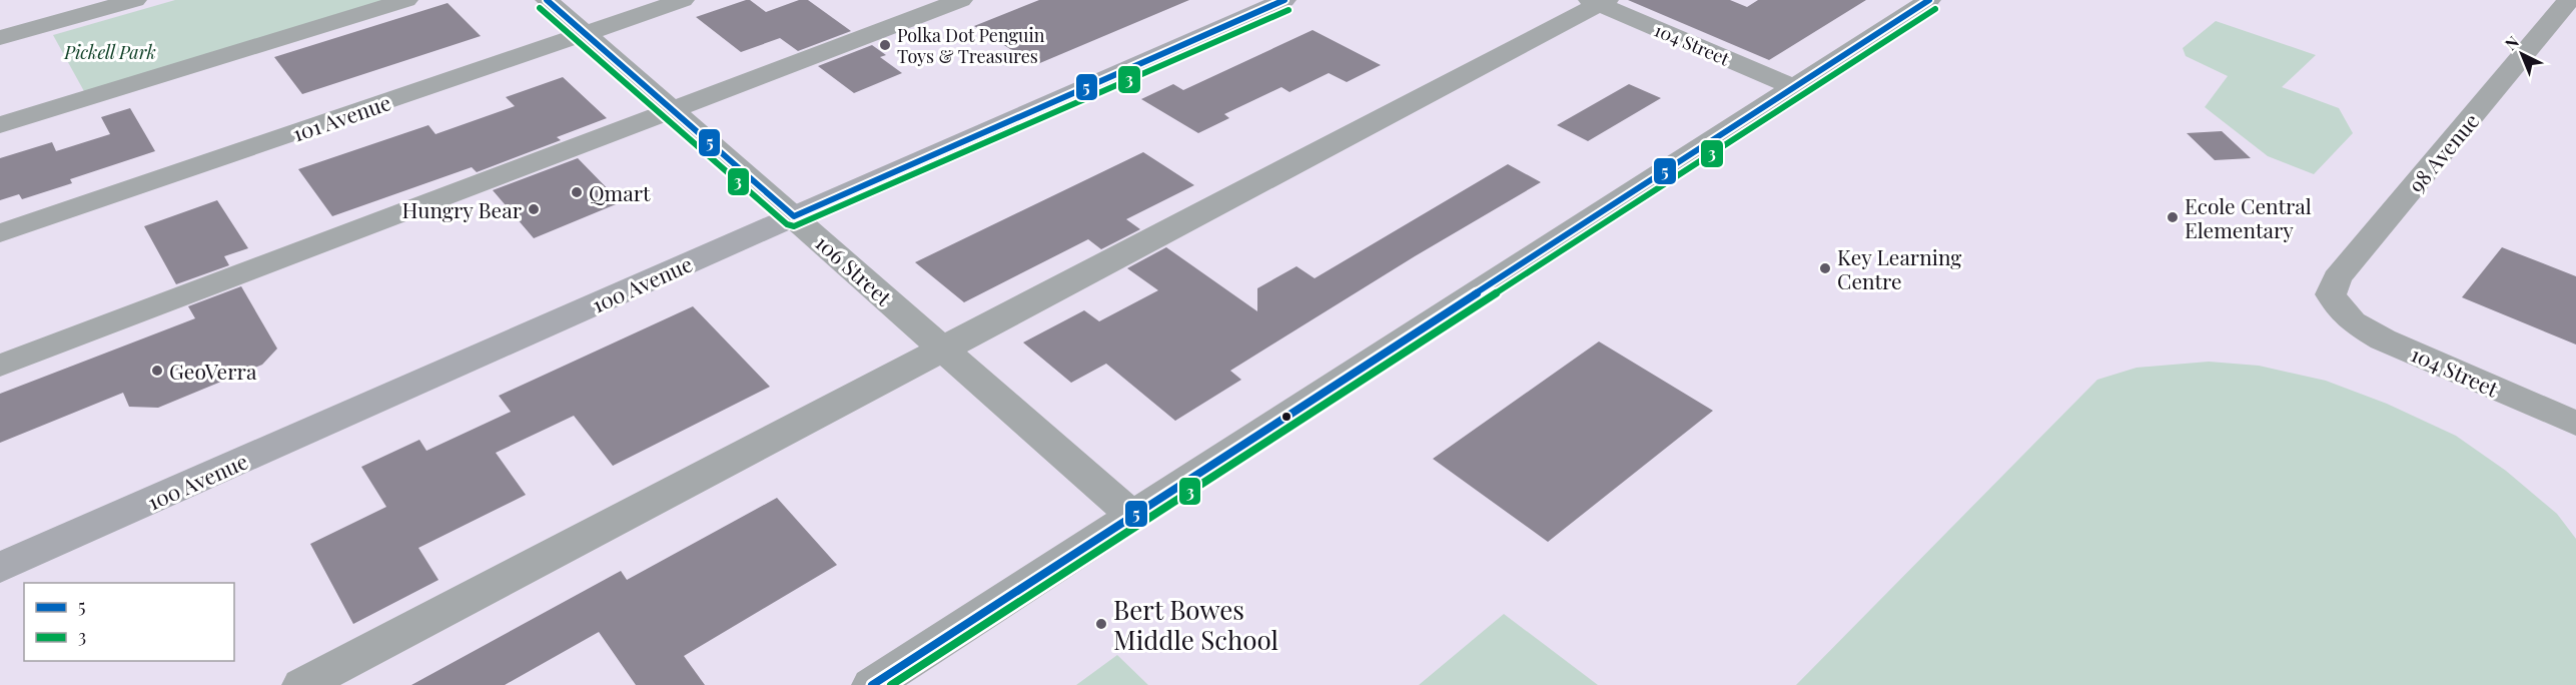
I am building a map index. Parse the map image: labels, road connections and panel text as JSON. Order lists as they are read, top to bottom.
{
  "streets": {
    "main road": ["100 Avenue"],
    "street": [
      "104 Street",
      "101 Avenue",
      "98 Avenue",
      "106 Street"
    ]
  },
  "crossings": [
    ["104 Street", "98 Avenue"],
    ["101 Avenue", "106 Street"],
    ["106 Street", "100 Avenue"]
  ],
  "parks": ["Pickell Park"],
  "places": [
    "Polka Dot Penguin Toys & Treasures",
    "Qmart",
    "Hungry Bear",
    "Ecole Central Elementary",
    "Key Learning Centre",
    "GeoVerra",
    "Bert Bowes Middle School"
  ],
  "lines": ["transit line 5", "transit line 3"],
  "legend": ["5", "3"],
  "north": "top left"
}
